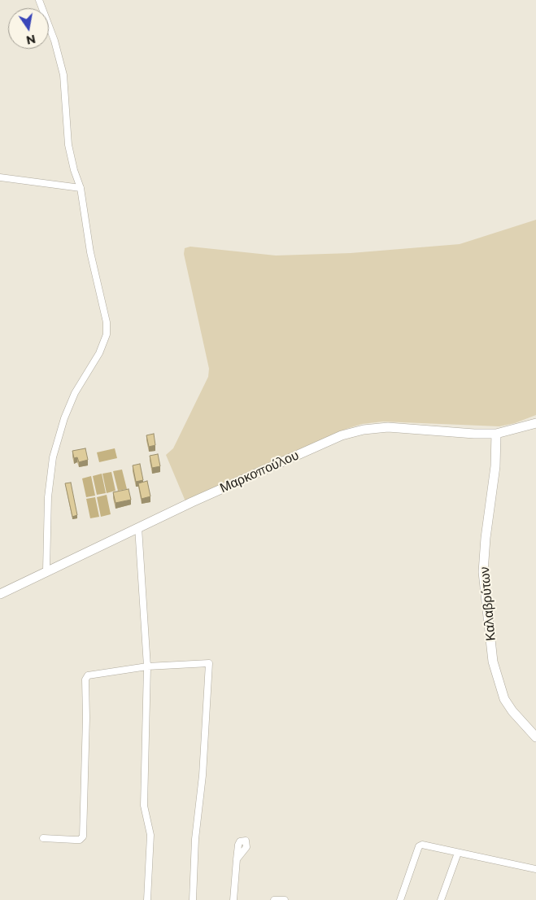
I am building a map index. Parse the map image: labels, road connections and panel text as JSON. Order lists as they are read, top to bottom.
{
  "streets": {
    "street": ["Μαρκοπούλου", "Καλαβρύτων"]
  },
  "crossings": [
    ["Μαρκοπούλου", "Καλαβρύτων"]
  ],
  "north": "bottom"
}
